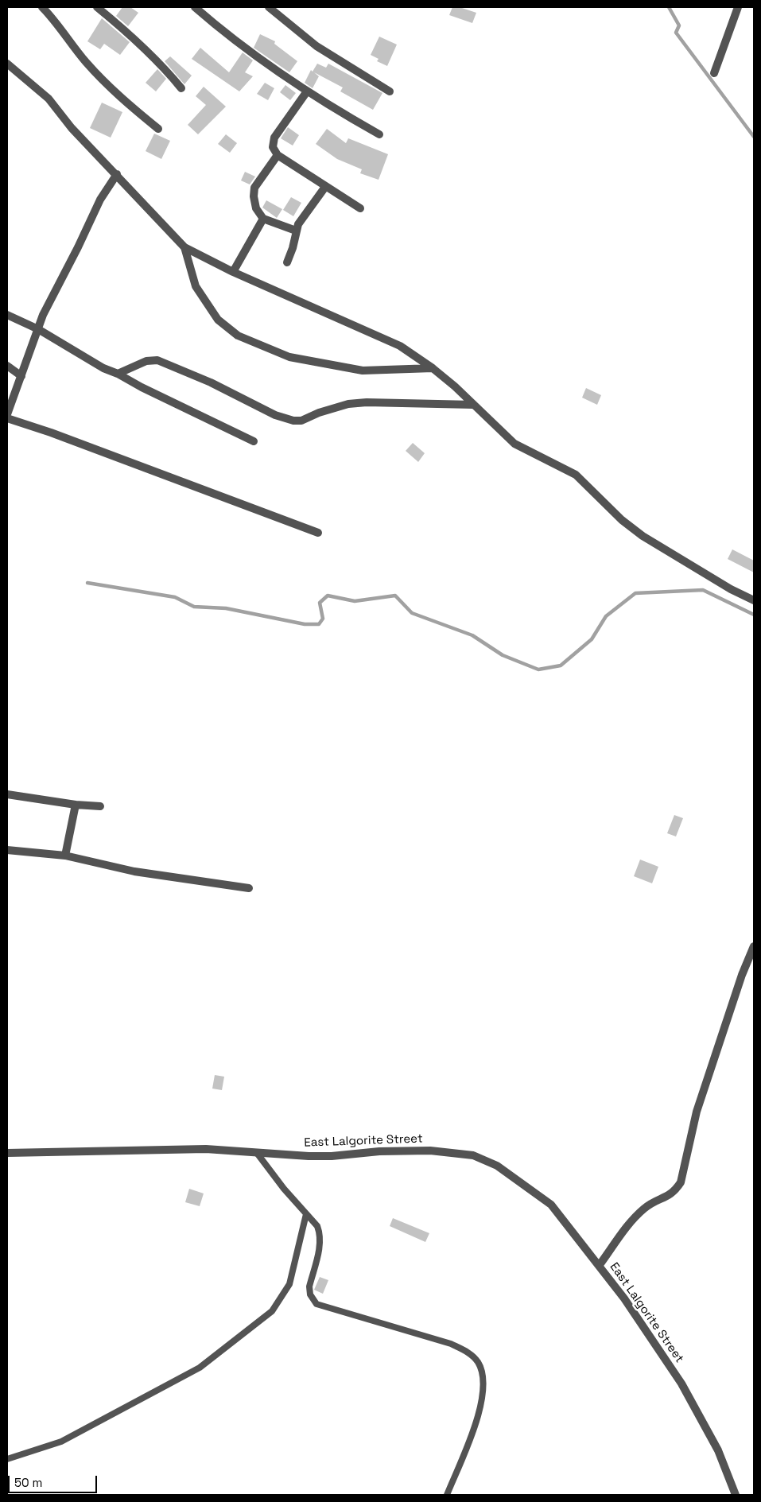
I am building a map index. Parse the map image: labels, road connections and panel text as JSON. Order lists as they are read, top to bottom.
{
  "streets": {
    "street": ["East Lalgorite Street"]
  },
  "scale_bar": "50 m"
}
